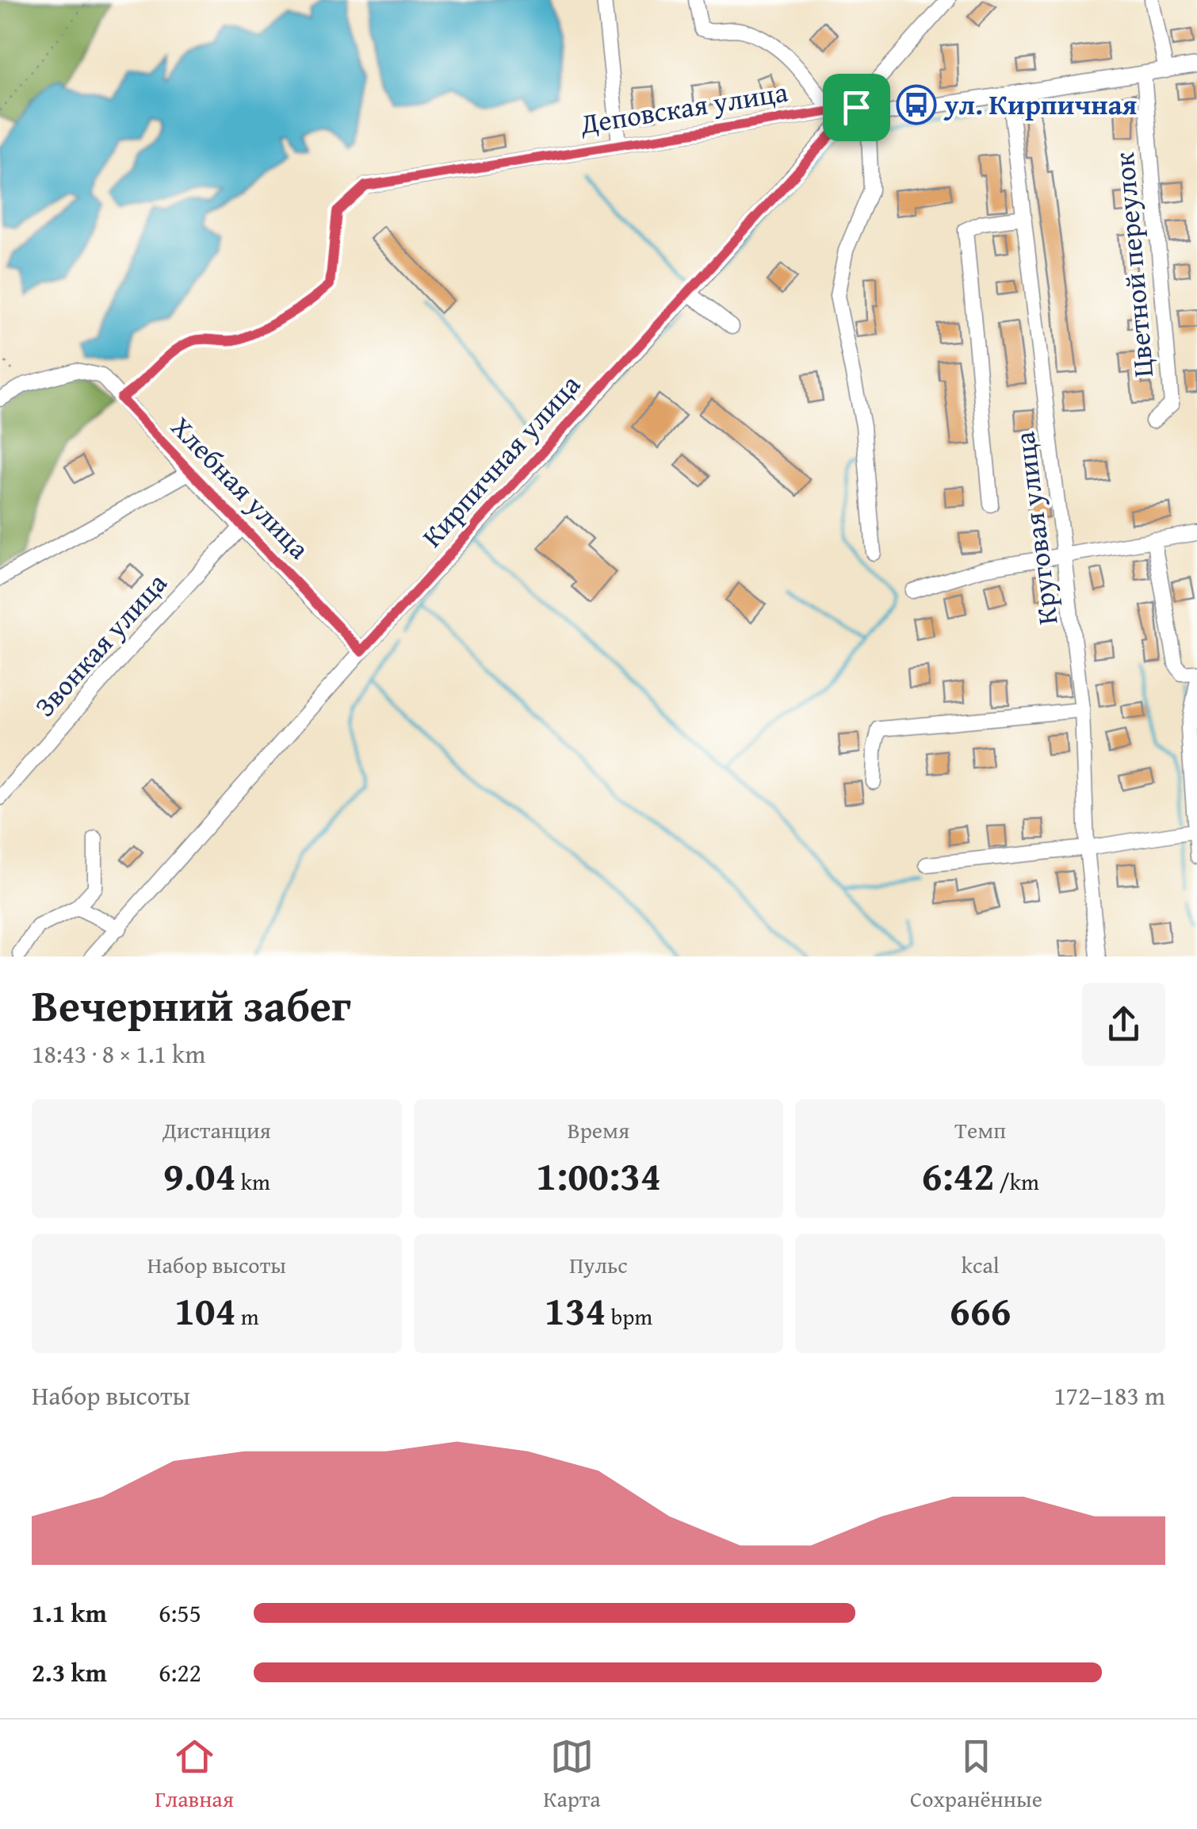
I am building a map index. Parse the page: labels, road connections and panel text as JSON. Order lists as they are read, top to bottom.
{
  "streets": {
    "street": [
      "Деповская улица",
      "Цветной переулок",
      "Кирпичная улица",
      "Хлебная улица",
      "Круговая улица",
      "Звонкая улица"
    ]
  },
  "crossings": [
    ["Деповская улица", "Цветной переулок"],
    ["Деповская улица", "Кирпичная улица"],
    ["Деповская улица", "Круговая улица"],
    ["Кирпичная улица", "Хлебная улица"],
    ["Хлебная улица", "Звонкая улица"]
  ],
  "places": {
    "bus stop": ["ул. Кирпичная"]
  },
  "page": {
    "heading": ["Вечерний забег", "18:43 · 8 × 1.1 km"],
    "stats": [
      ["Дистанция", "9.04 km"],
      ["Время", "1:00:34"],
      ["Темп", "6:42 /km"],
      ["Набор высоты", "104 m"],
      ["Пульс", "134 bpm"],
      ["kcal", "666"]
    ],
    "chart": ["Набор высоты", "172–183 m"],
    "list": [
      {
        "name": "1.1 km",
        "note": "6:55"
      },
      {
        "name": "2.3 km",
        "note": "6:22"
      }
    ],
    "tabs": ["Главная", "Карта", "Сохранённые"]
  }
}
